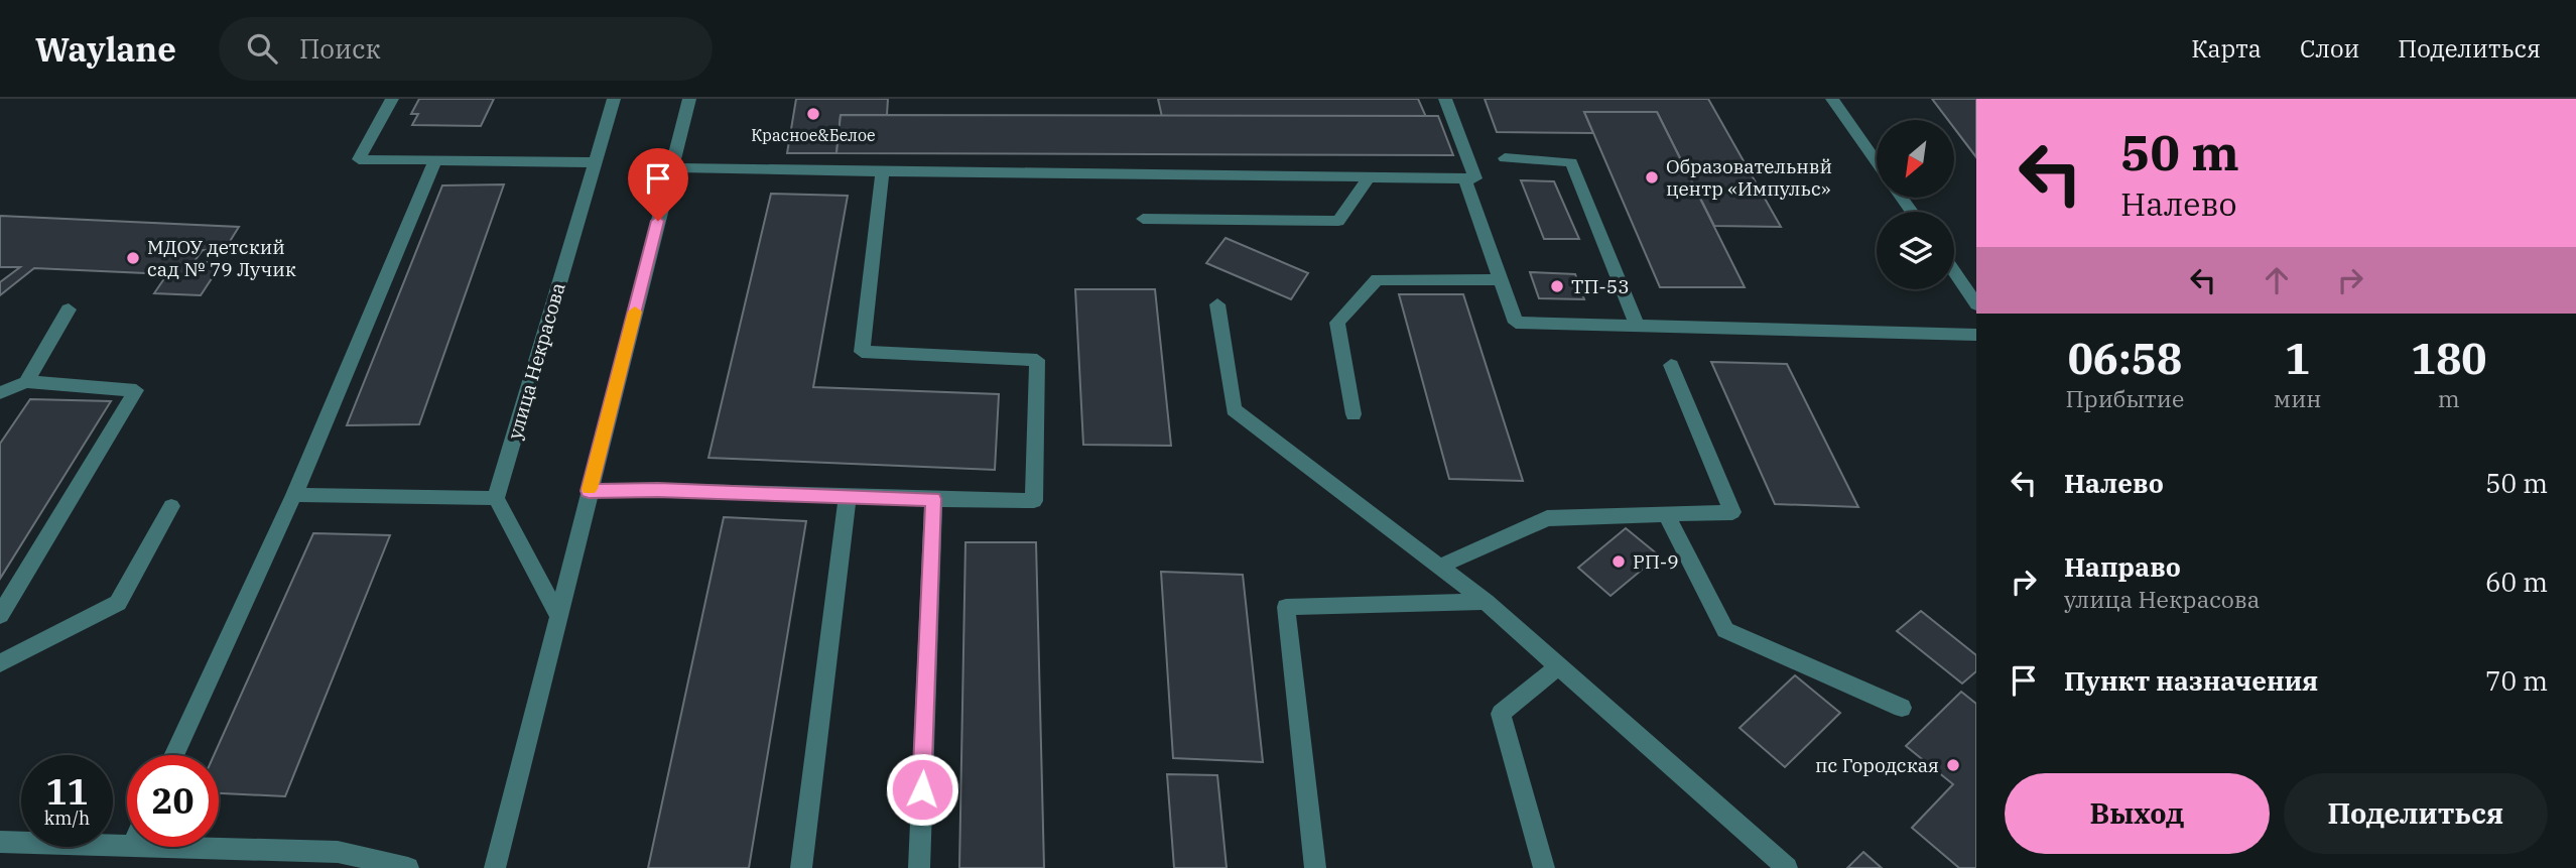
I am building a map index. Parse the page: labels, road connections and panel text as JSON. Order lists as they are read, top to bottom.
{
  "streets": {
    "street": ["улица Некрасова"]
  },
  "places": [
    "Красное&Белое",
    "Образовательнвй центр «Импульс»",
    "МДОУ детский сад № 79 Лучик",
    "ТП-53",
    "РП-9",
    "пс Городская"
  ],
  "north": "bottom left",
  "page": {
    "header": "Waylane",
    "search": "Поиск",
    "nav": ["Карта", "Слои", "Поделиться"],
    "turn": ["50 m", "Налево"],
    "eta": [
      "06:58",
      "Прибытие",
      "1",
      "мин",
      "180",
      "m"
    ],
    "list": [
      {
        "name": "Налево",
        "value": "50 m"
      },
      {
        "name": "Направо",
        "note": "улица Некрасова",
        "value": "60 m"
      },
      {
        "name": "Пункт назначения",
        "value": "70 m"
      }
    ],
    "speed": "11 km/h",
    "limit": "20",
    "buttons": ["Выход", "Поделиться"]
  }
}
